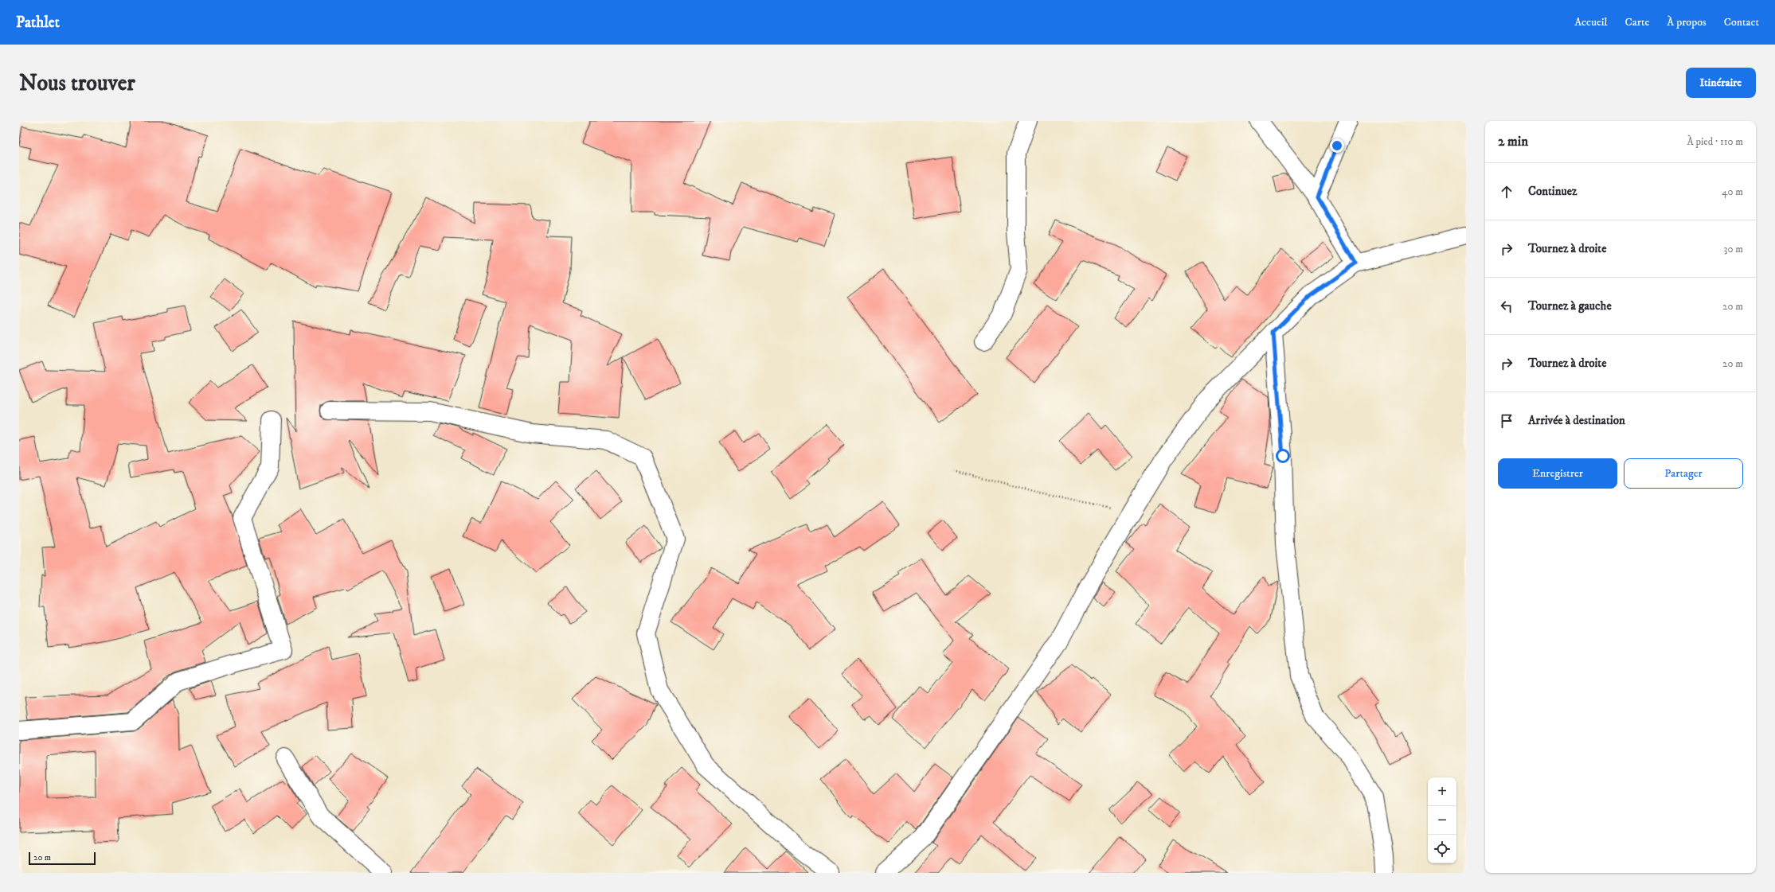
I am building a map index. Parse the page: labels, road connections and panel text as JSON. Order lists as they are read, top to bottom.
{
  "scale_bar": "20 m",
  "page": {
    "header": "Pathlet",
    "nav": [
      "Accueil",
      "Carte",
      "À propos",
      "Contact"
    ],
    "buttons": [
      "Itinéraire",
      ["Enregistrer", "Partager"]
    ],
    "title": "Nous trouver",
    "heading": ["2 min", "À pied · 110 m"],
    "list": [
      ["Continuez", "40 m"],
      ["Tournez à droite", "30 m"],
      ["Tournez à gauche", "20 m"],
      ["Tournez à droite", "20 m"],
      "Arrivée à destination"
    ],
    "map_buttons": ["+", "−"],
    "scale": "20 m"
  }
}
